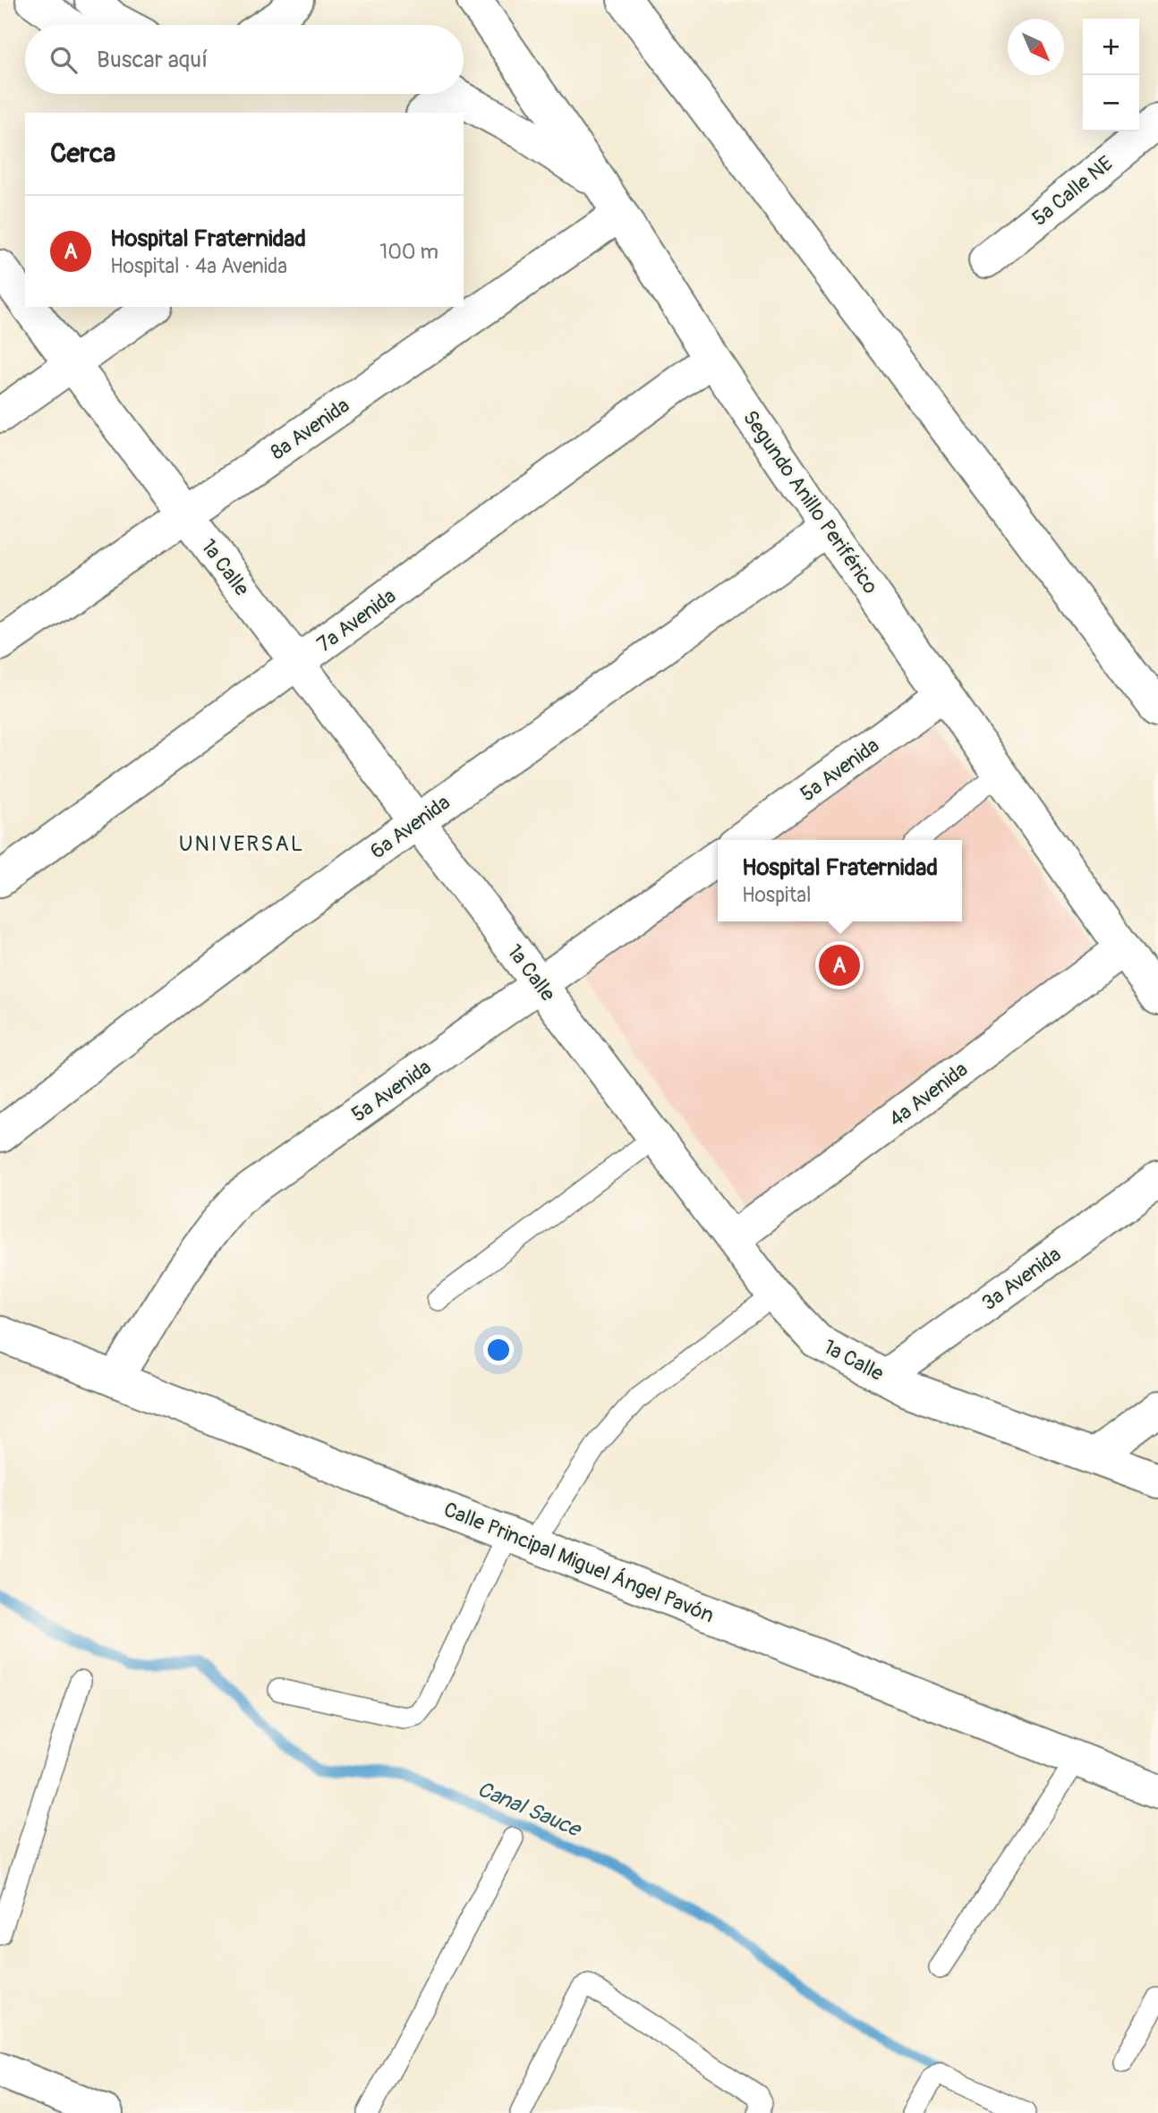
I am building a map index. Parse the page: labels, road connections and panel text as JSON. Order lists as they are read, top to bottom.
{
  "streets": {
    "street": [
      "5a Calle NE",
      "8a Avenida",
      "Segundo Anillo Periférico",
      "1a Calle",
      "7a Avenida",
      "5a Avenida",
      "6a Avenida",
      "4a Avenida",
      "3a Avenida",
      "Calle Principal Miguel Ángel Pavón"
    ]
  },
  "crossings": [
    ["8a Avenida", "Segundo Anillo Periférico"],
    ["8a Avenida", "1a Calle"],
    ["Segundo Anillo Periférico", "7a Avenida"],
    ["Segundo Anillo Periférico", "5a Avenida"],
    ["Segundo Anillo Periférico", "6a Avenida"],
    ["Segundo Anillo Periférico", "4a Avenida"],
    ["1a Calle", "7a Avenida"],
    ["1a Calle", "5a Avenida"],
    ["1a Calle", "6a Avenida"],
    ["1a Calle", "4a Avenida"],
    ["1a Calle", "3a Avenida"],
    ["5a Avenida", "Calle Principal Miguel Ángel Pavón"]
  ],
  "districts": ["UNIVERSAL"],
  "water": ["Canal Sauce"],
  "north": "bottom right",
  "page": {
    "map_buttons": ["+", "−"],
    "search": "Buscar aquí",
    "heading": "Cerca",
    "list": [
      {
        "mark": "A",
        "name": "Hospital Fraternidad",
        "note": "Hospital · 4a Avenida",
        "value": "100 m"
      }
    ],
    "popup": ["Hospital Fraternidad", "Hospital"],
    "pins": "A"
  }
}
